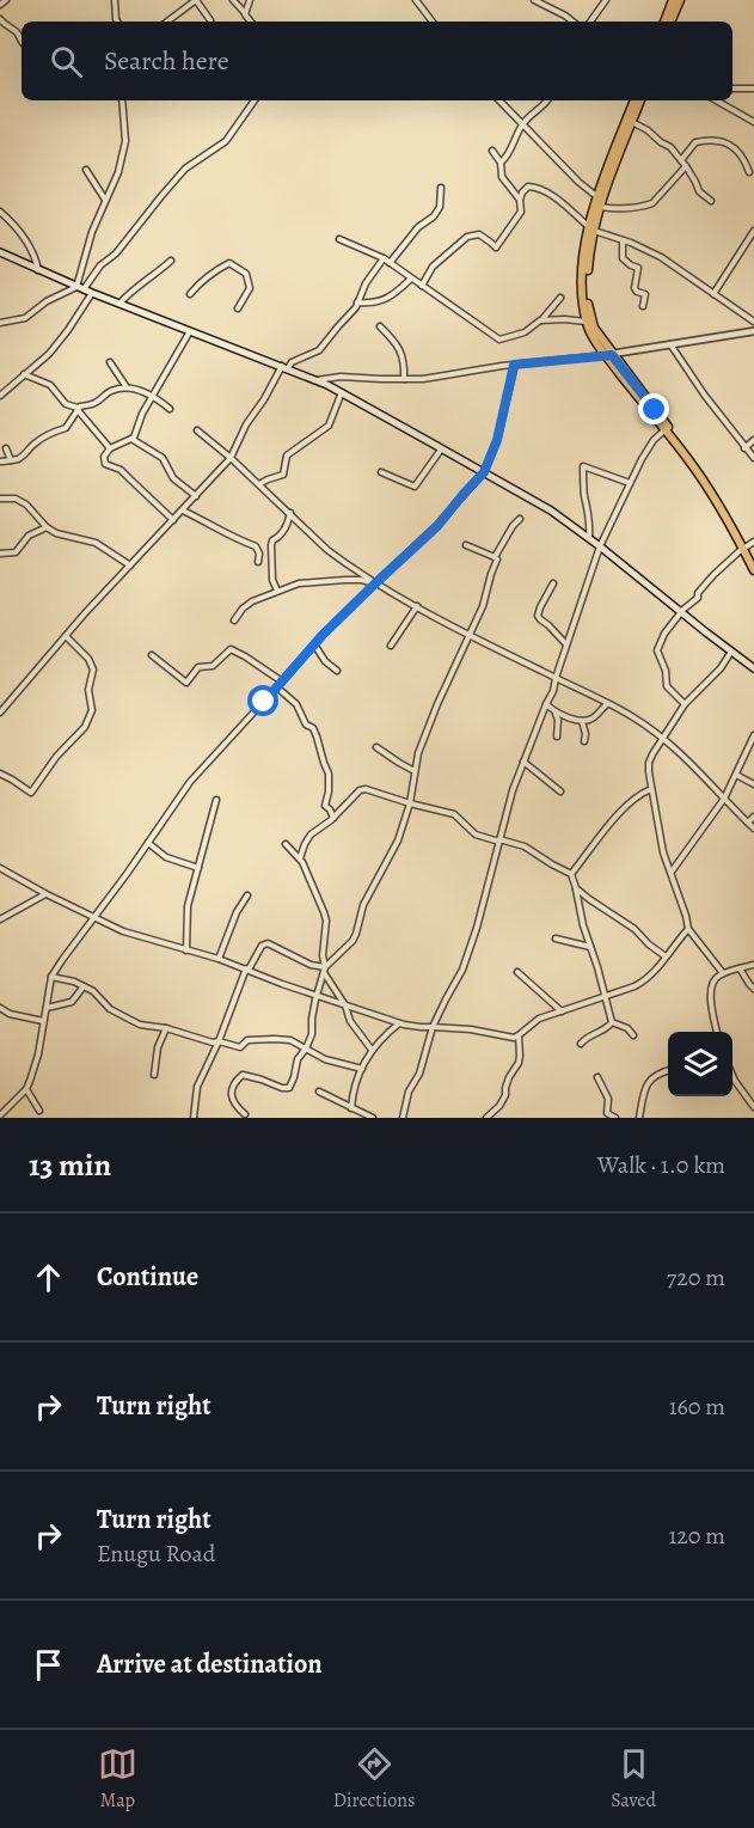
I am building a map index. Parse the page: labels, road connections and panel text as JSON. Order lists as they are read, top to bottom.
{
  "page": {
    "search": "Search here",
    "heading": ["13 min", "Walk · 1.0 km"],
    "list": [
      ["Continue", "720 m"],
      ["Turn right", "160 m"],
      ["Turn right", "Enugu Road", "120 m"],
      "Arrive at destination"
    ],
    "nav": ["Map", "Directions", "Saved"]
  }
}
